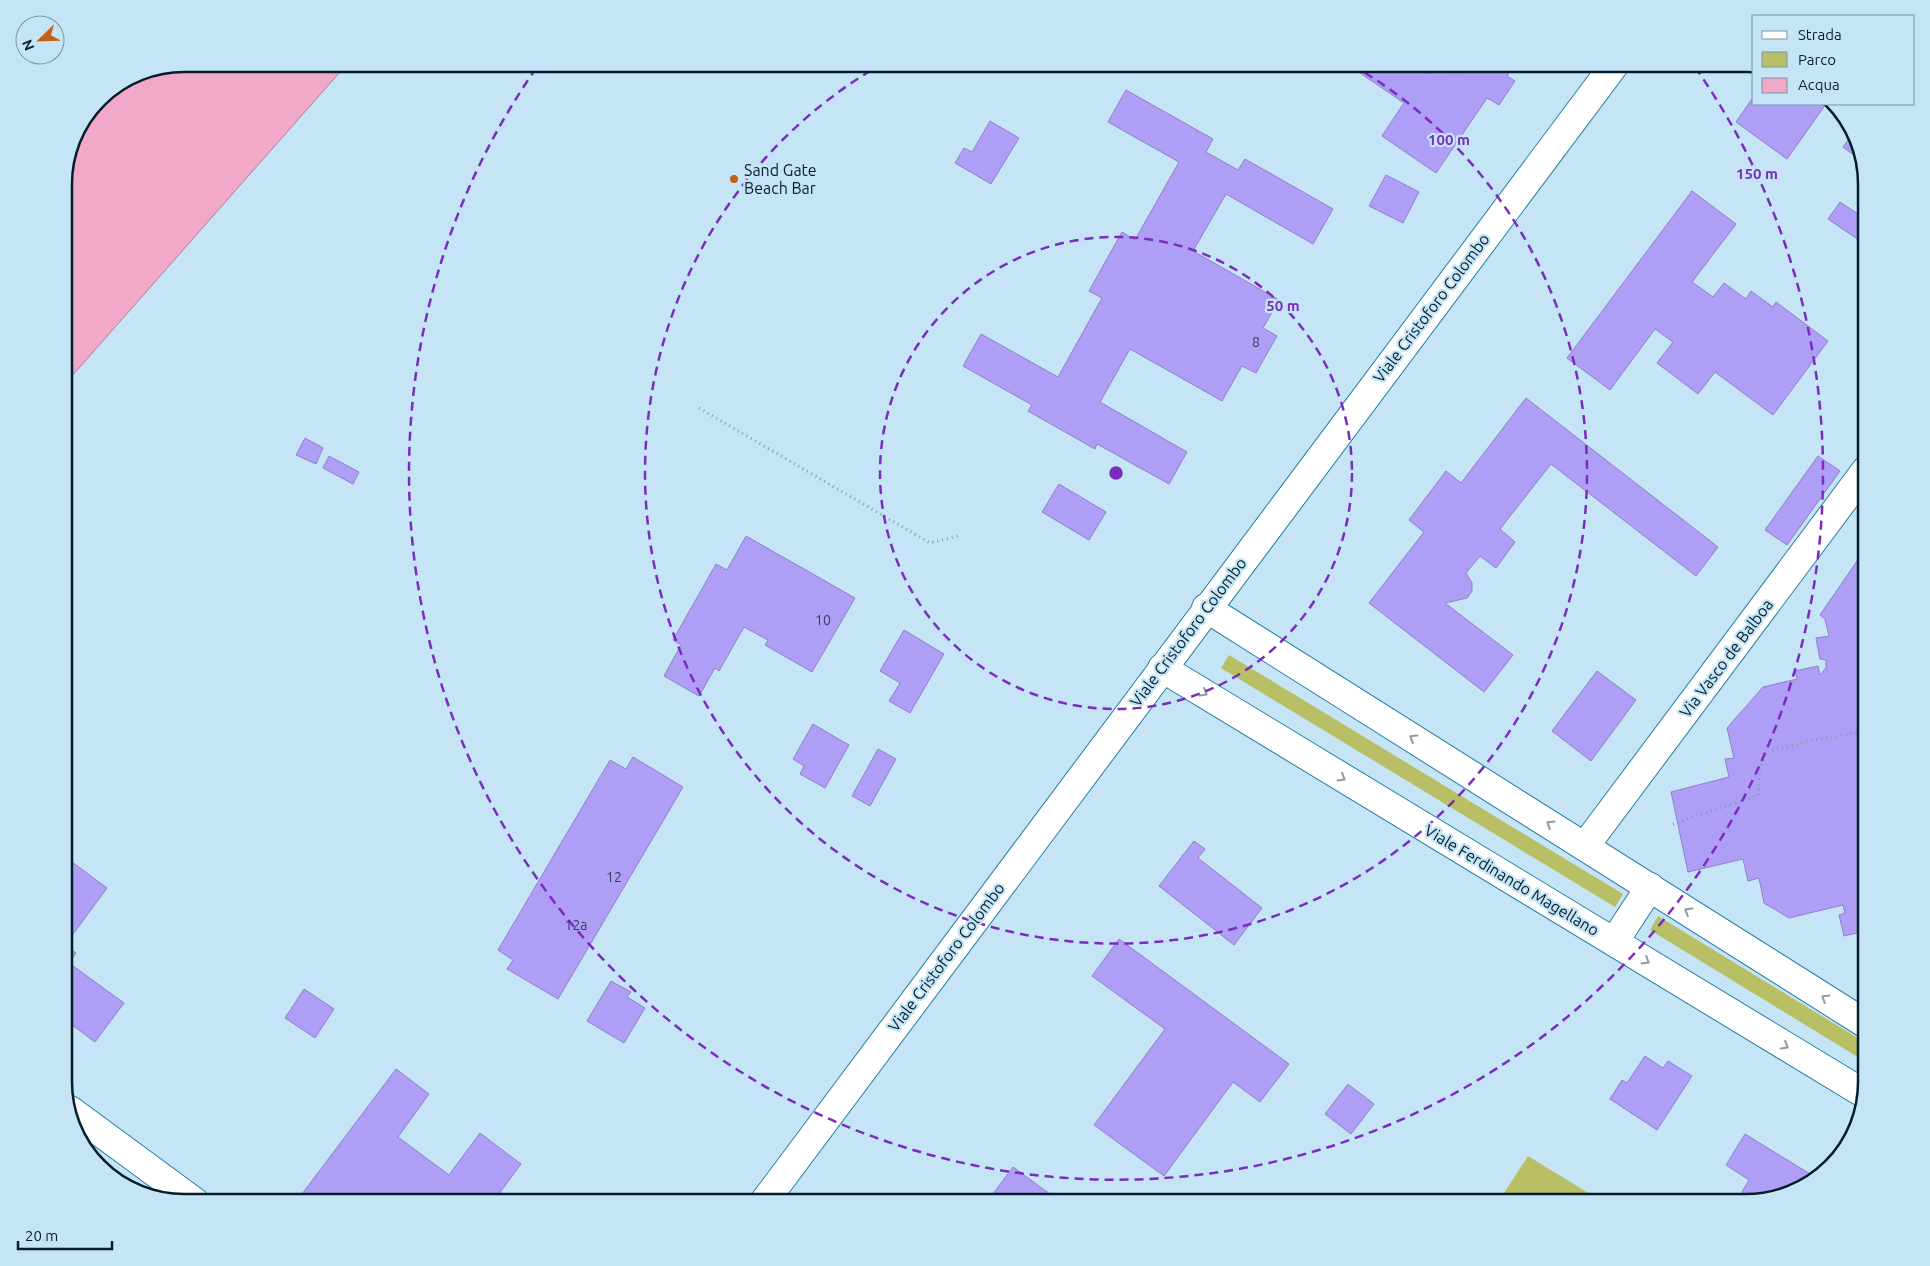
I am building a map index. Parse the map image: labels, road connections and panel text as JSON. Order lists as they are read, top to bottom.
{
  "streets": {
    "street": ["Viale Cristoforo Colombo", "Via Vasco de Balboa", "Viale Ferdinando Magellano"]
  },
  "crossings": [
    ["Viale Cristoforo Colombo", "Viale Ferdinando Magellano"]
  ],
  "places": ["Sand Gate Beach Bar"],
  "house_numbers": [
    "8",
    "10",
    "12",
    "12a"
  ],
  "legend": ["Strada", "Parco", "Acqua"],
  "scale_bar": "20 m",
  "north": "bottom left",
  "rings": ["100 m", "150 m", "50 m"]
}
